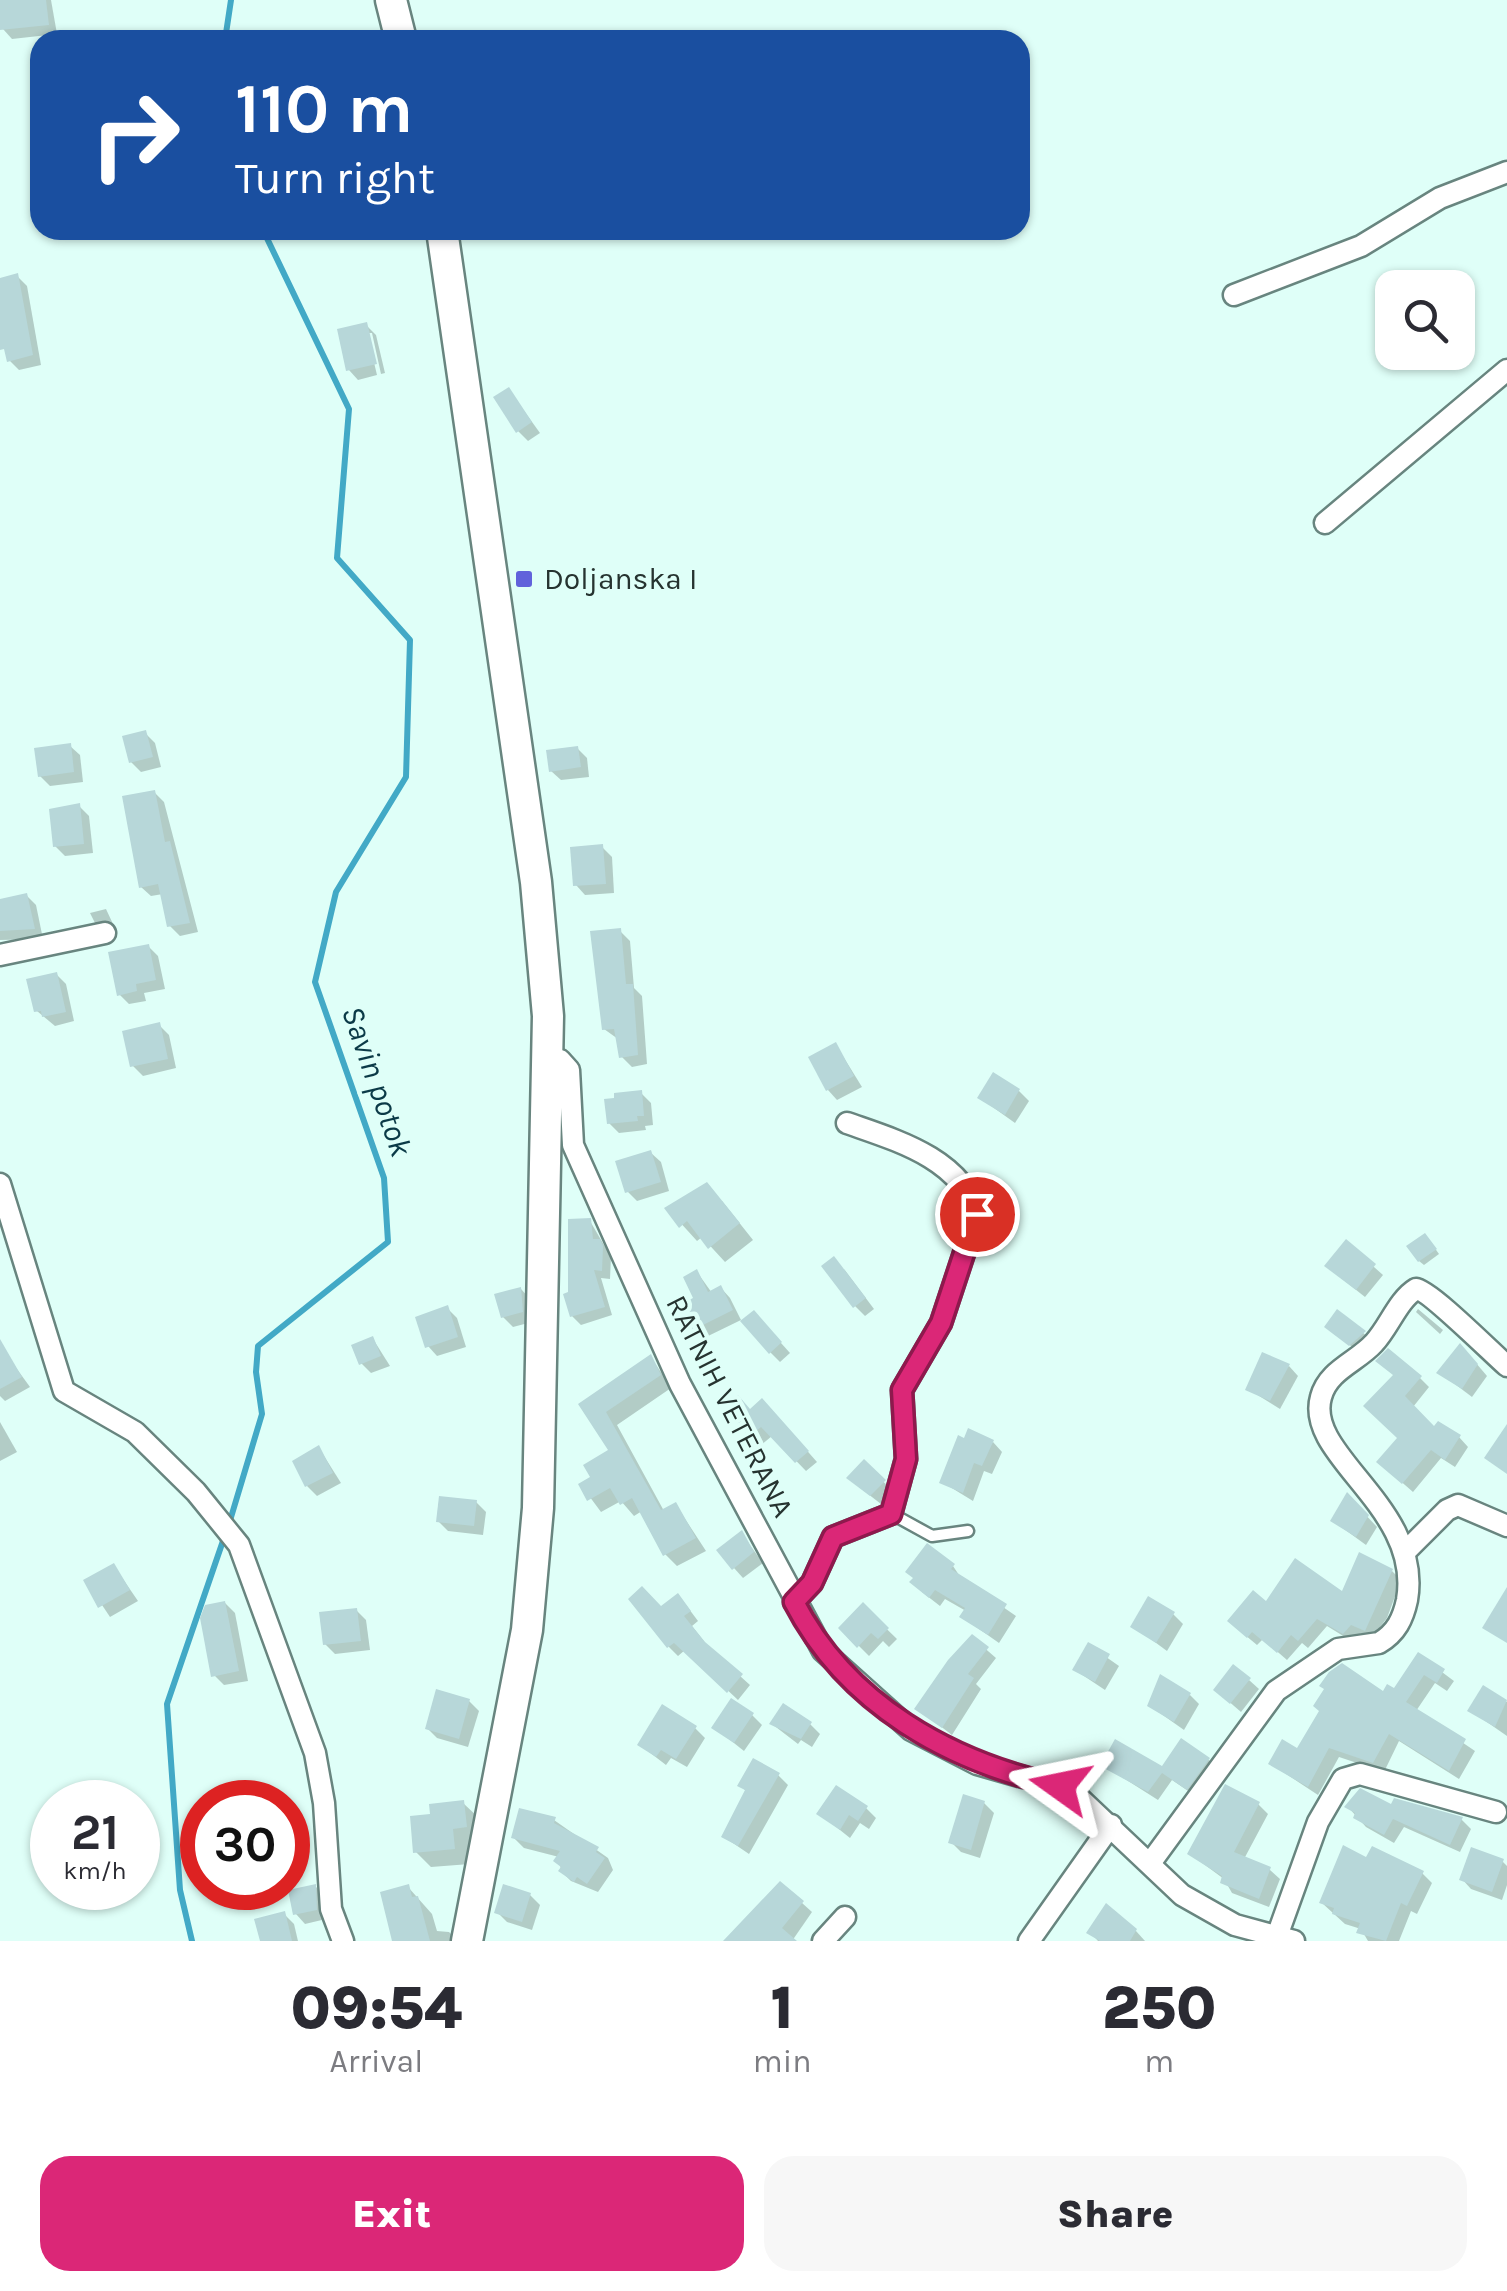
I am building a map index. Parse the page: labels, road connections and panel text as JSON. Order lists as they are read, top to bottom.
{
  "streets": {
    "street": ["RATNIH VETERANA"]
  },
  "water": ["Savin potok"],
  "places": {
    "transit": ["Doljanska I"]
  },
  "page": {
    "turn": ["110 m", "Turn right"],
    "speed": "21 km/h",
    "limit": "30",
    "eta": [
      "09:54",
      "Arrival",
      "1",
      "min",
      "250",
      "m"
    ],
    "buttons": ["Exit", "Share"]
  }
}
